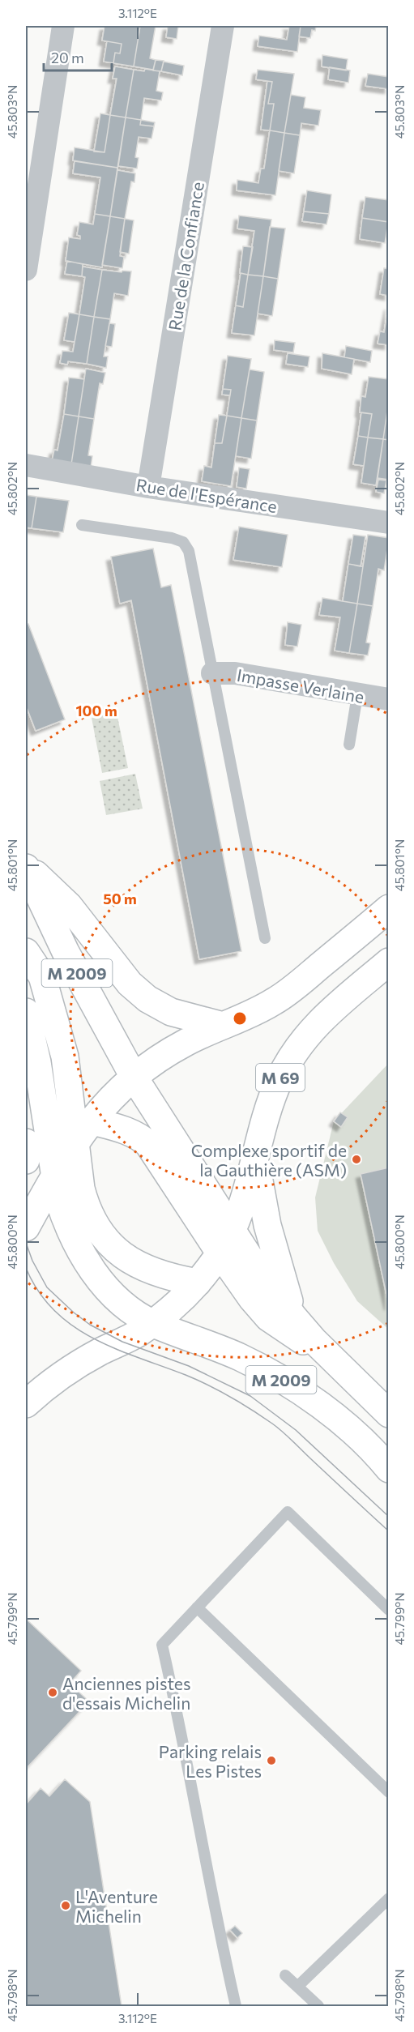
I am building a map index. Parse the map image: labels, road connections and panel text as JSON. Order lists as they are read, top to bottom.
{
  "streets": {
    "main road": ["M 2009", "M 69"],
    "street": ["Rue de la Confiance", "Rue de l'Espérance", "Impasse Verlaine"]
  },
  "crossings": [
    ["Rue de la Confiance", "Rue de l'Espérance"],
    ["M 2009", "M 69"]
  ],
  "places": [
    "Complexe sportif de la Gauthière (ASM)",
    "Anciennes pistes d'essais Michelin",
    "Parking relais Les Pistes",
    "L'Aventure Michelin"
  ],
  "scale_bar": "20 m",
  "coordinates": [
    "3.112°E",
    "45.803°N",
    "45.802°N",
    "45.801°N",
    "45.800°N",
    "45.799°N",
    "45.798°N"
  ],
  "rings": ["100 m", "50 m"]
}
